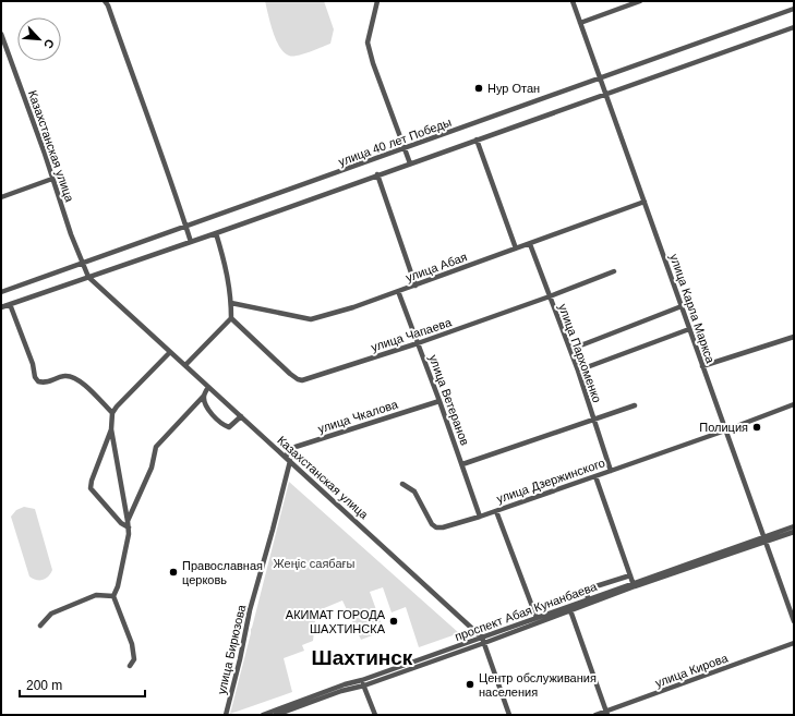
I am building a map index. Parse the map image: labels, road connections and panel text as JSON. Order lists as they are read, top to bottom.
{
  "streets": {
    "street": [
      "улица 40 лет Победы",
      "Казахстанская улица",
      "улица Абая",
      "улица Карла Маркса",
      "улица Чапаева",
      "улица Пархоменко",
      "улица Ветеранов",
      "улица Чкалова",
      "улица Дзержинского",
      "проспект Абая Кунанбаева",
      "улица Бирюзова",
      "улица Кирова"
    ]
  },
  "crossings": [
    ["улица 40 лет Победы", "Казахстанская улица"],
    ["улица 40 лет Победы", "улица Карла Маркса"],
    ["Казахстанская улица", "улица Чкалова"],
    ["Казахстанская улица", "проспект Абая Кунанбаева"],
    ["Казахстанская улица", "улица Бирюзова"],
    ["улица Абая", "улица Карла Маркса"],
    ["улица Абая", "улица Пархоменко"],
    ["улица Абая", "улица Ветеранов"],
    ["улица Карла Маркса", "улица Дзержинского"],
    ["улица Карла Маркса", "проспект Абая Кунанбаева"],
    ["улица Чапаева", "улица Пархоменко"],
    ["улица Чапаева", "улица Ветеранов"],
    ["улица Пархоменко", "улица Дзержинского"],
    ["улица Ветеранов", "улица Чкалова"],
    ["улица Ветеранов", "улица Дзержинского"]
  ],
  "districts": ["Шахтинск"],
  "parks": ["Жеңіс саябағы"],
  "places": [
    "Нур Отан",
    "Полиция",
    "Православная церковь",
    "АКИМАТ ГОРОДА ШАХТИНСКА",
    "Центр обслуживания населения"
  ],
  "scale_bar": "200 m",
  "north": "bottom right"
}
